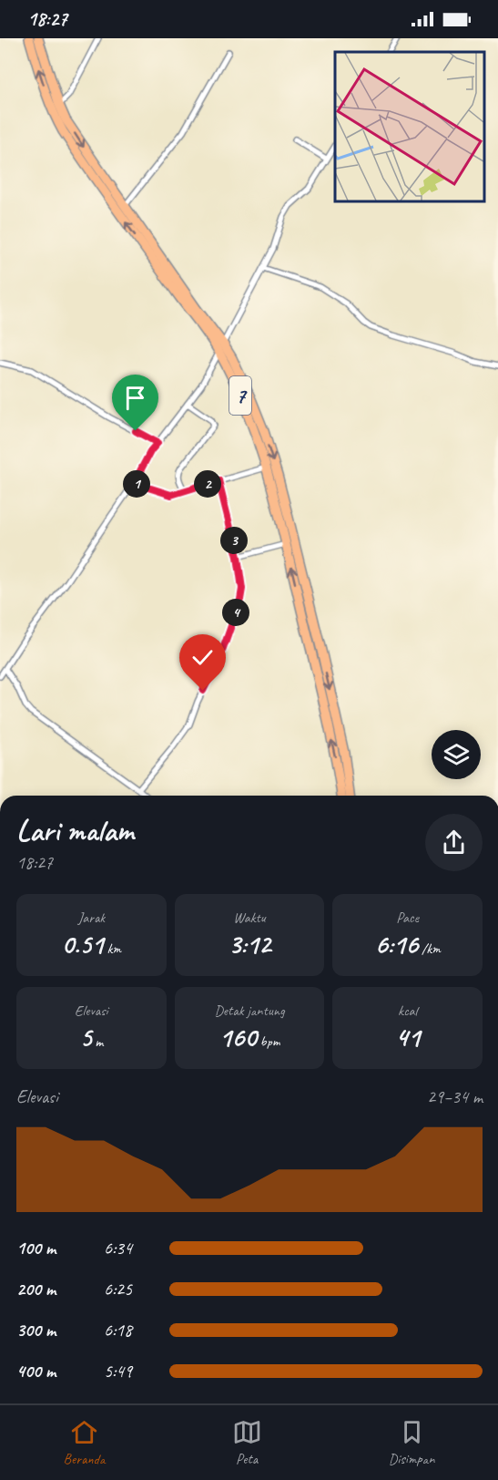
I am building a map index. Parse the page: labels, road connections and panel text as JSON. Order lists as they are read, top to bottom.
{
  "streets": {
    "highway": ["7"]
  },
  "page": {
    "status": "18:27",
    "pins": [
      "1",
      "2",
      "3",
      "4"
    ],
    "heading": ["Lari malam", "18:27"],
    "stats": [
      ["Jarak", "0.51 km"],
      ["Waktu", "3:12"],
      ["Pace", "6:16 /km"],
      ["Elevasi", "5 m"],
      ["Detak jantung", "160 bpm"],
      ["kcal", "41"]
    ],
    "chart": ["Elevasi", "29–34 m"],
    "list": [
      {
        "name": "100 m",
        "note": "6:34"
      },
      {
        "name": "200 m",
        "note": "6:25"
      },
      {
        "name": "300 m",
        "note": "6:18"
      },
      {
        "name": "400 m",
        "note": "5:49"
      }
    ],
    "tabs": ["Beranda", "Peta", "Disimpan"]
  }
}
